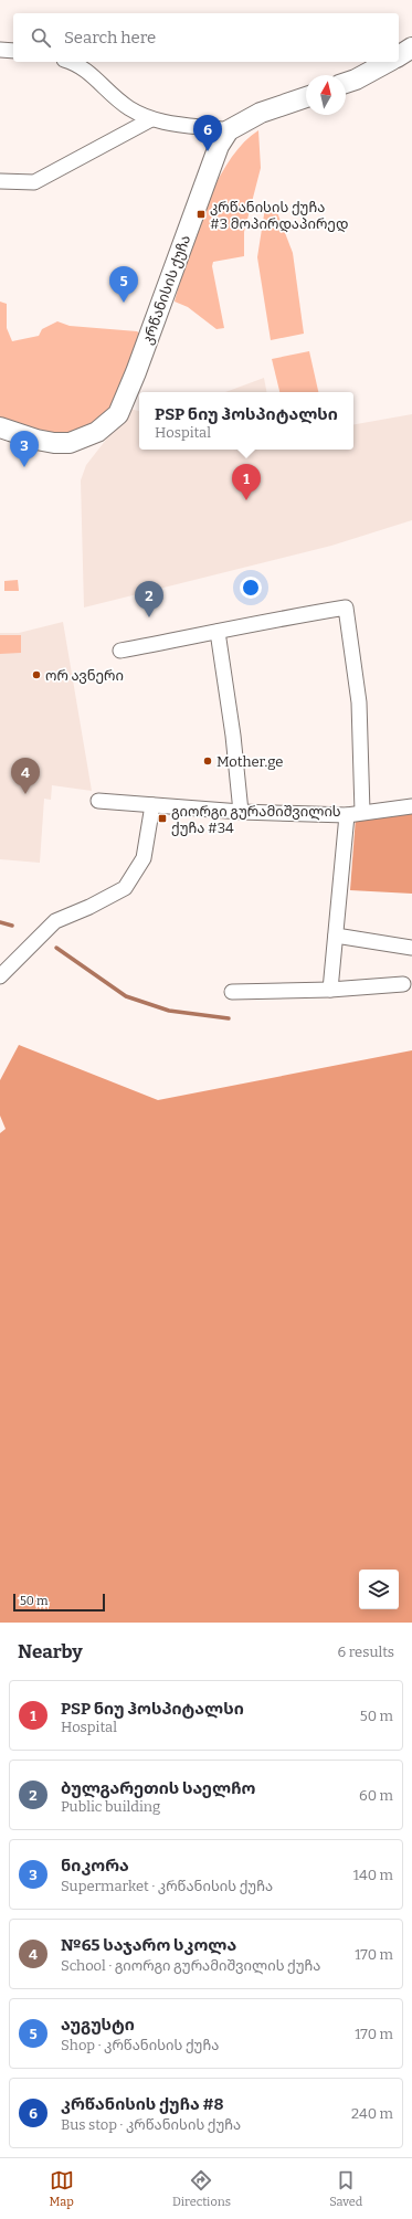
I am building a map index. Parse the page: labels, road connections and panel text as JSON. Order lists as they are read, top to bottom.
{
  "streets": {
    "street": ["კრწანისის ქუჩა"]
  },
  "places": {
    "transit": ["კრწანისის ქუჩა #3 მოპირდაპირედ", "გიორგი გურამიშვილის ქუჩა #34"],
    "other": ["ორ ავნერი", "Mother.ge"]
  },
  "scale_bar": "50 m",
  "north": "top",
  "page": {
    "search": "Search here",
    "pins": [
      "6",
      "5",
      "3",
      "1",
      "2",
      "4"
    ],
    "popup": ["PSP ნიუ ჰოსპიტალსი", "Hospital"],
    "scale": "50 m",
    "heading": ["Nearby", "6 results"],
    "list": [
      {
        "mark": "1",
        "name": "PSP ნიუ ჰოსპიტალსი",
        "note": "Hospital",
        "value": "50 m"
      },
      {
        "mark": "2",
        "name": "ბულგარეთის საელჩო",
        "note": "Public building",
        "value": "60 m"
      },
      {
        "mark": "3",
        "name": "ნიკორა",
        "note": "Supermarket · კრწანისის ქუჩა",
        "value": "140 m"
      },
      {
        "mark": "4",
        "name": "№65 საჯარო სკოლა",
        "note": "School · გიორგი გურამიშვილის ქუჩა",
        "value": "170 m"
      },
      {
        "mark": "5",
        "name": "აუგუსტი",
        "note": "Shop · კრწანისის ქუჩა",
        "value": "170 m"
      },
      {
        "mark": "6",
        "name": "კრწანისის ქუჩა #8",
        "note": "Bus stop · კრწანისის ქუჩა",
        "value": "240 m"
      }
    ],
    "nav": ["Map", "Directions", "Saved"]
  }
}
